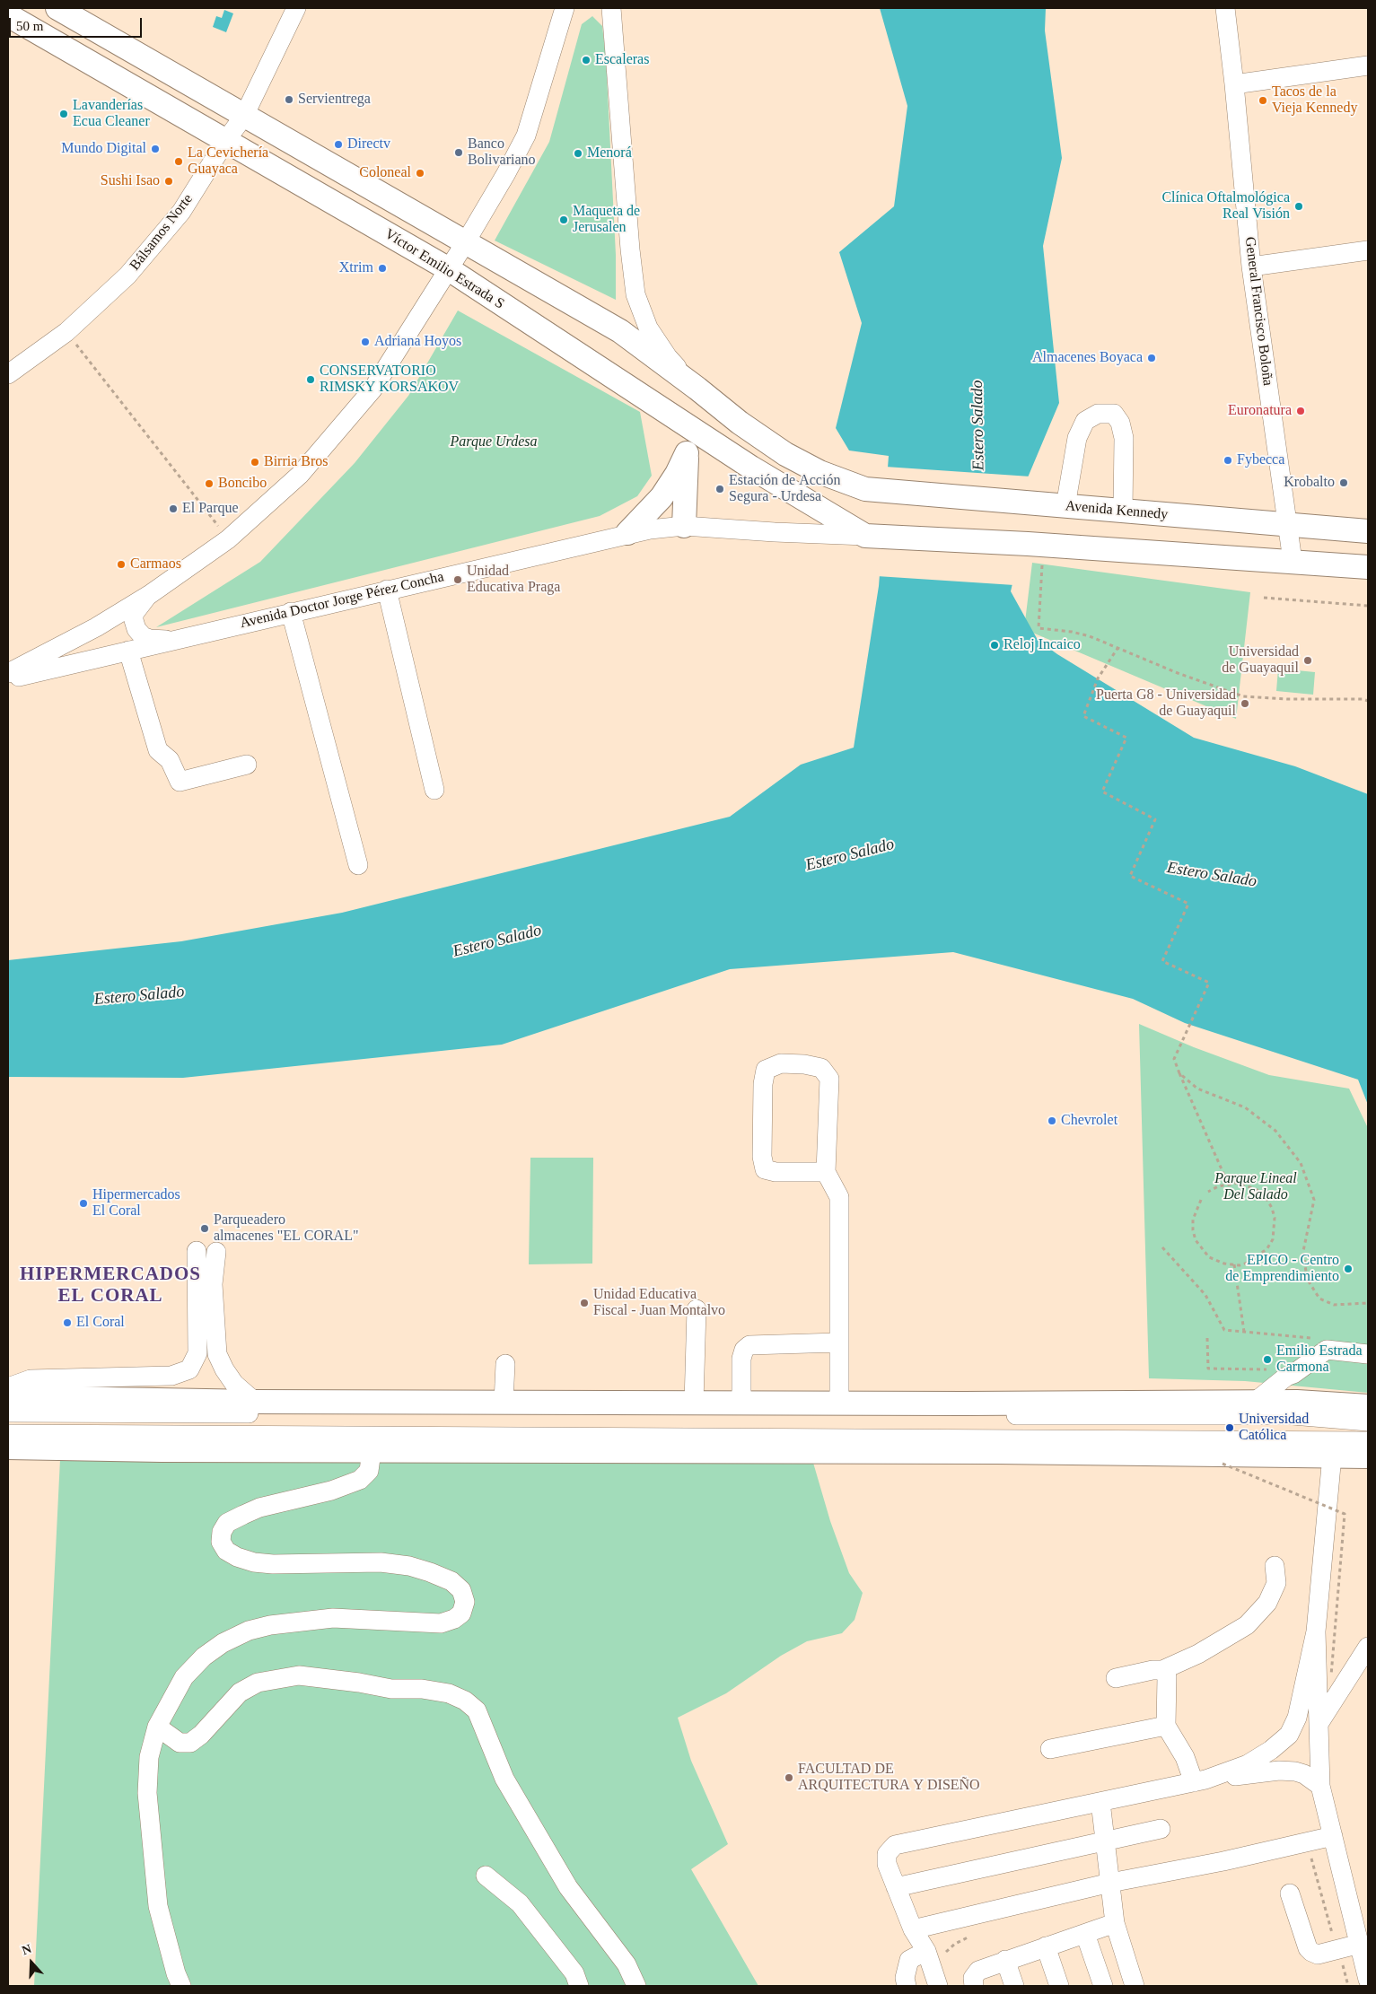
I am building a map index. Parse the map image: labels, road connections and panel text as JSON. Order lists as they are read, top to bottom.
{
  "streets": {
    "main road": ["Víctor Emilio Estrada S", "Avenida Kennedy"],
    "street": ["Bálsamos Norte", "General Francisco Boloña", "Avenida Doctor Jorge Pérez Concha"]
  },
  "crossings": [
    ["Bálsamos Norte", "Víctor Emilio Estrada S"],
    ["Víctor Emilio Estrada S", "Avenida Kennedy"],
    ["Víctor Emilio Estrada S", "Avenida Doctor Jorge Pérez Concha"],
    ["General Francisco Boloña", "Avenida Kennedy"]
  ],
  "districts": ["HIPERMERCADOS EL CORAL"],
  "water": ["Estero Salado"],
  "parks": ["Parque Urdesa", "Parque Lineal Del Salado"],
  "places": [
    "Escaleras",
    "Servientrega",
    "Tacos de la Vieja Kennedy",
    "Lavanderías Ecua Cleaner",
    "Directv",
    "Mundo Digital",
    "Banco Bolivariano",
    "Menorá",
    "La Cevichería Guayaca",
    "Coloneal",
    "Sushi Isao",
    "Clínica Oftalmológica Real Visión",
    "Maqueta de Jerusalen",
    "Xtrim",
    "Adriana Hoyos",
    "Almacenes Boyaca",
    "CONSERVATORIO RIMSKY KORSAKOV",
    "Euronatura",
    "Fybecca",
    "Birria Bros",
    "Krobalto",
    "Boncibo",
    "Estación de Acción Segura - Urdesa",
    "El Parque",
    "Carmaos",
    "Unidad Educativa Praga",
    "Reloj Incaico",
    "Universidad de Guayaquil",
    "Puerta G8 - Universidad de Guayaquil",
    "Chevrolet",
    "Hipermercados El Coral",
    "Parqueadero almacenes \"EL CORAL\"",
    "EPICO - Centro de Emprendimiento",
    "Unidad Educativa Fiscal - Juan Montalvo",
    "El Coral",
    "Emilio Estrada Carmona",
    "Universidad Católica",
    "FACULTAD DE ARQUITECTURA Y DISEÑO"
  ],
  "scale_bar": "50 m",
  "north": "top"
}
